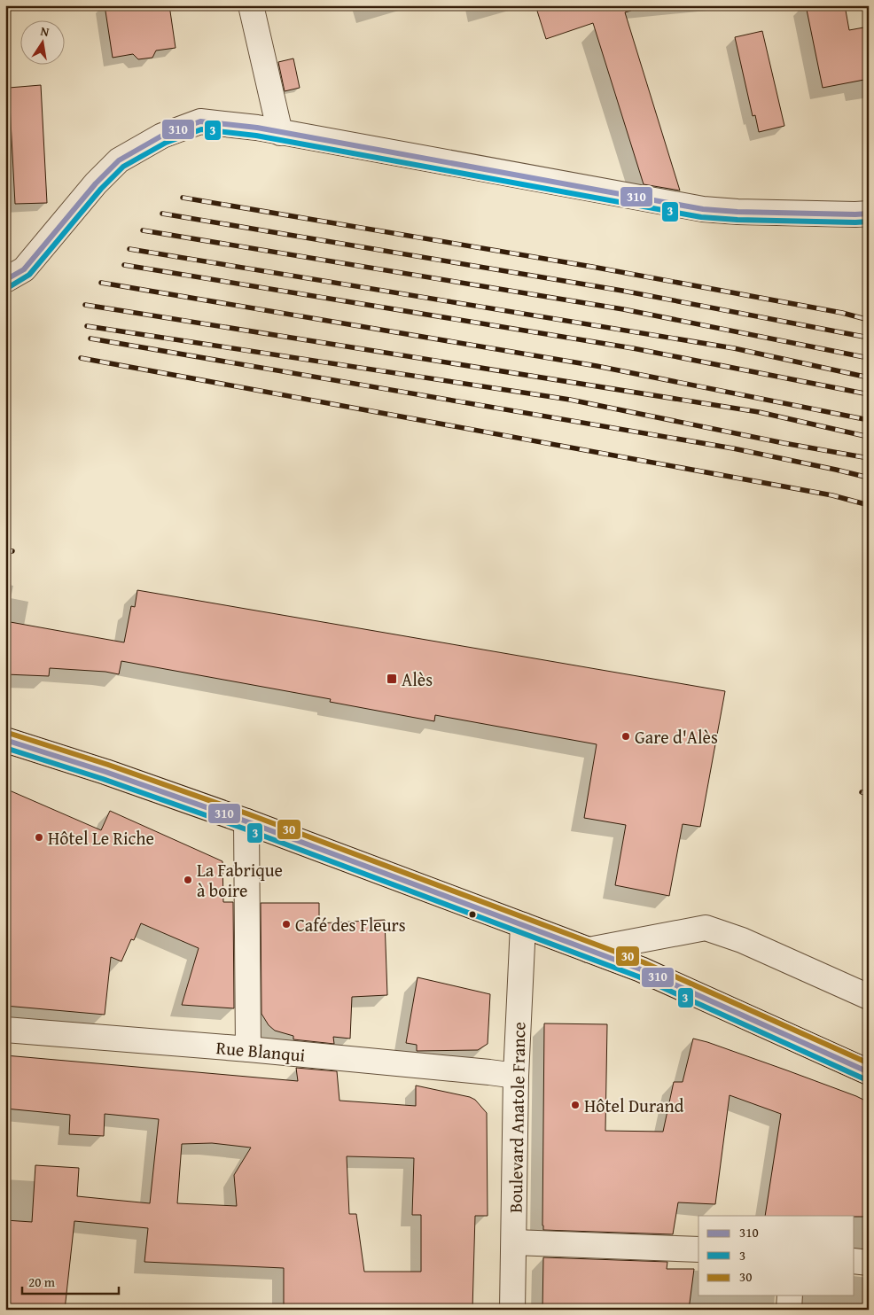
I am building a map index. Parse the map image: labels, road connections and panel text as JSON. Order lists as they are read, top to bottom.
{
  "streets": {
    "street": ["Rue Blanqui", "Boulevard Anatole France"]
  },
  "crossings": [
    ["Rue Blanqui", "Boulevard Anatole France"]
  ],
  "places": {
    "transit": ["Alès"],
    "other": [
      "Gare d'Alès",
      "Hôtel Le Riche",
      "La Fabrique à boire",
      "Café des Fleurs",
      "Hôtel Durand"
    ]
  },
  "lines": ["transit line 310", "transit line 3", "transit line 30"],
  "legend": ["310", "3", "30"],
  "scale_bar": "20 m",
  "north": "top"
}
